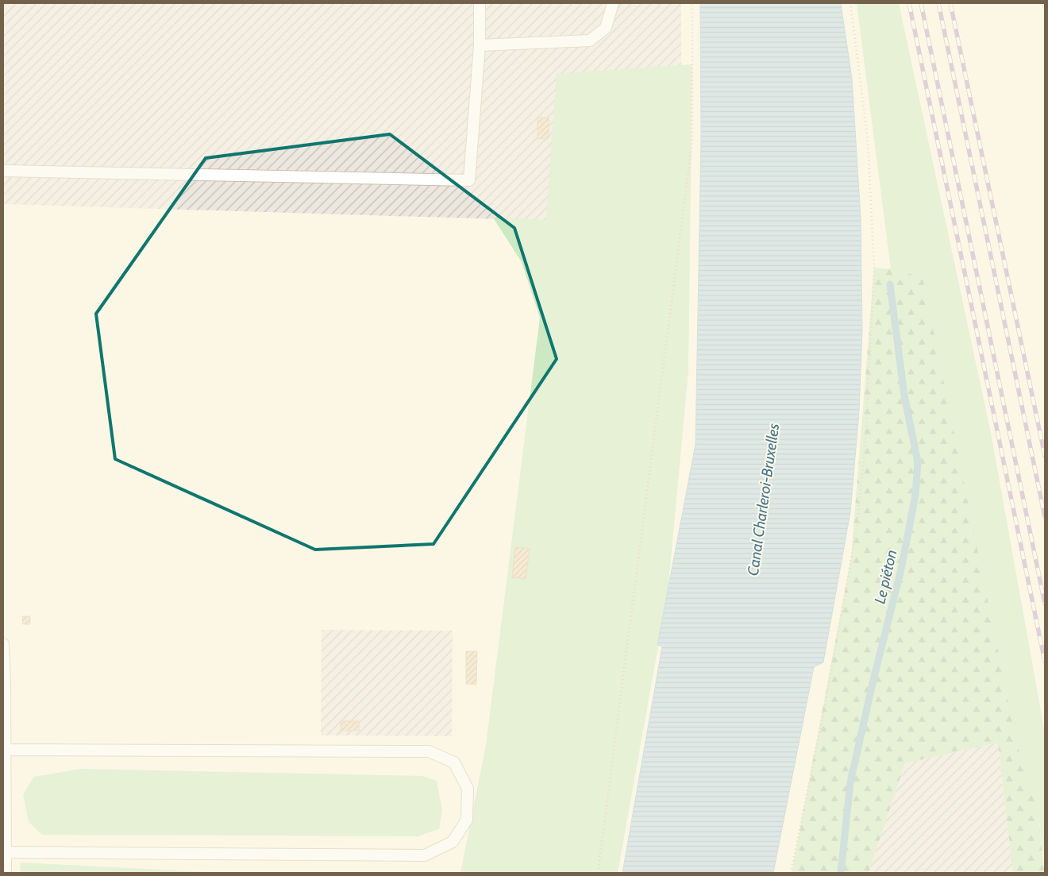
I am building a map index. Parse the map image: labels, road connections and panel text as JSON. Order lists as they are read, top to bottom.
{
  "water": ["Canal Charleroi-Bruxelles", "Le piéton"]
}
